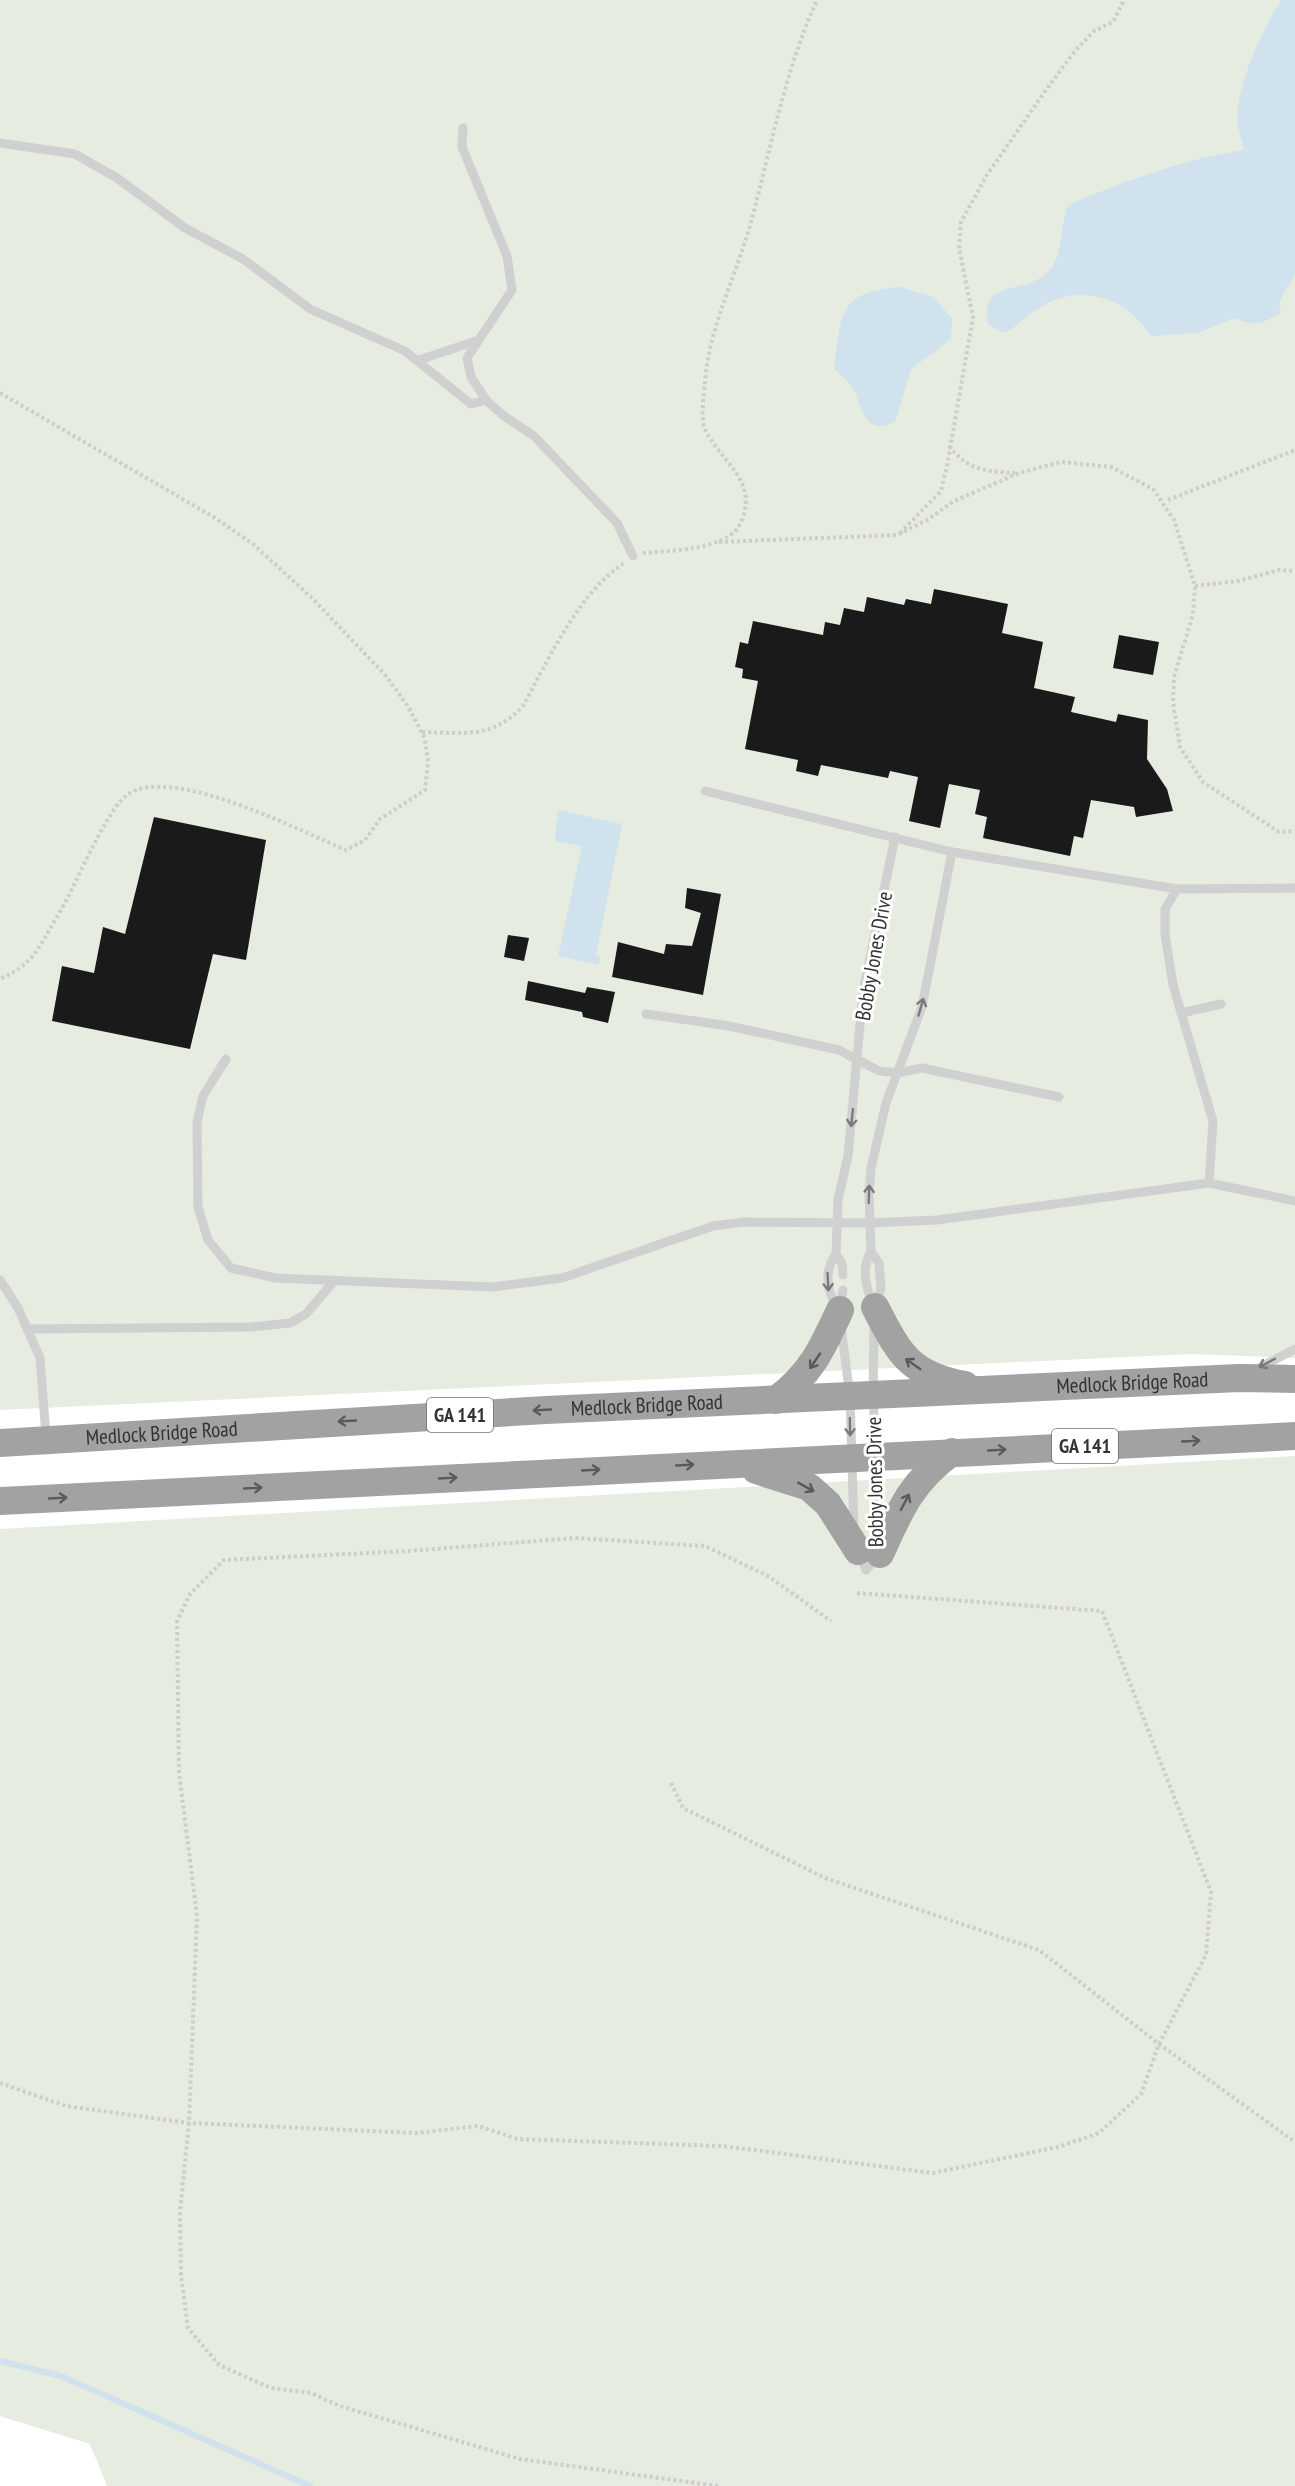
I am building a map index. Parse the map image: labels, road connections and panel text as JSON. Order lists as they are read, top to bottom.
{
  "streets": {
    "highway": ["Medlock Bridge Road", "GA 141"],
    "lane": ["Bobby Jones Drive"]
  },
  "crossings": [
    ["Bobby Jones Drive", "Medlock Bridge Road"],
    ["Bobby Jones Drive", "GA 141"]
  ]
}
